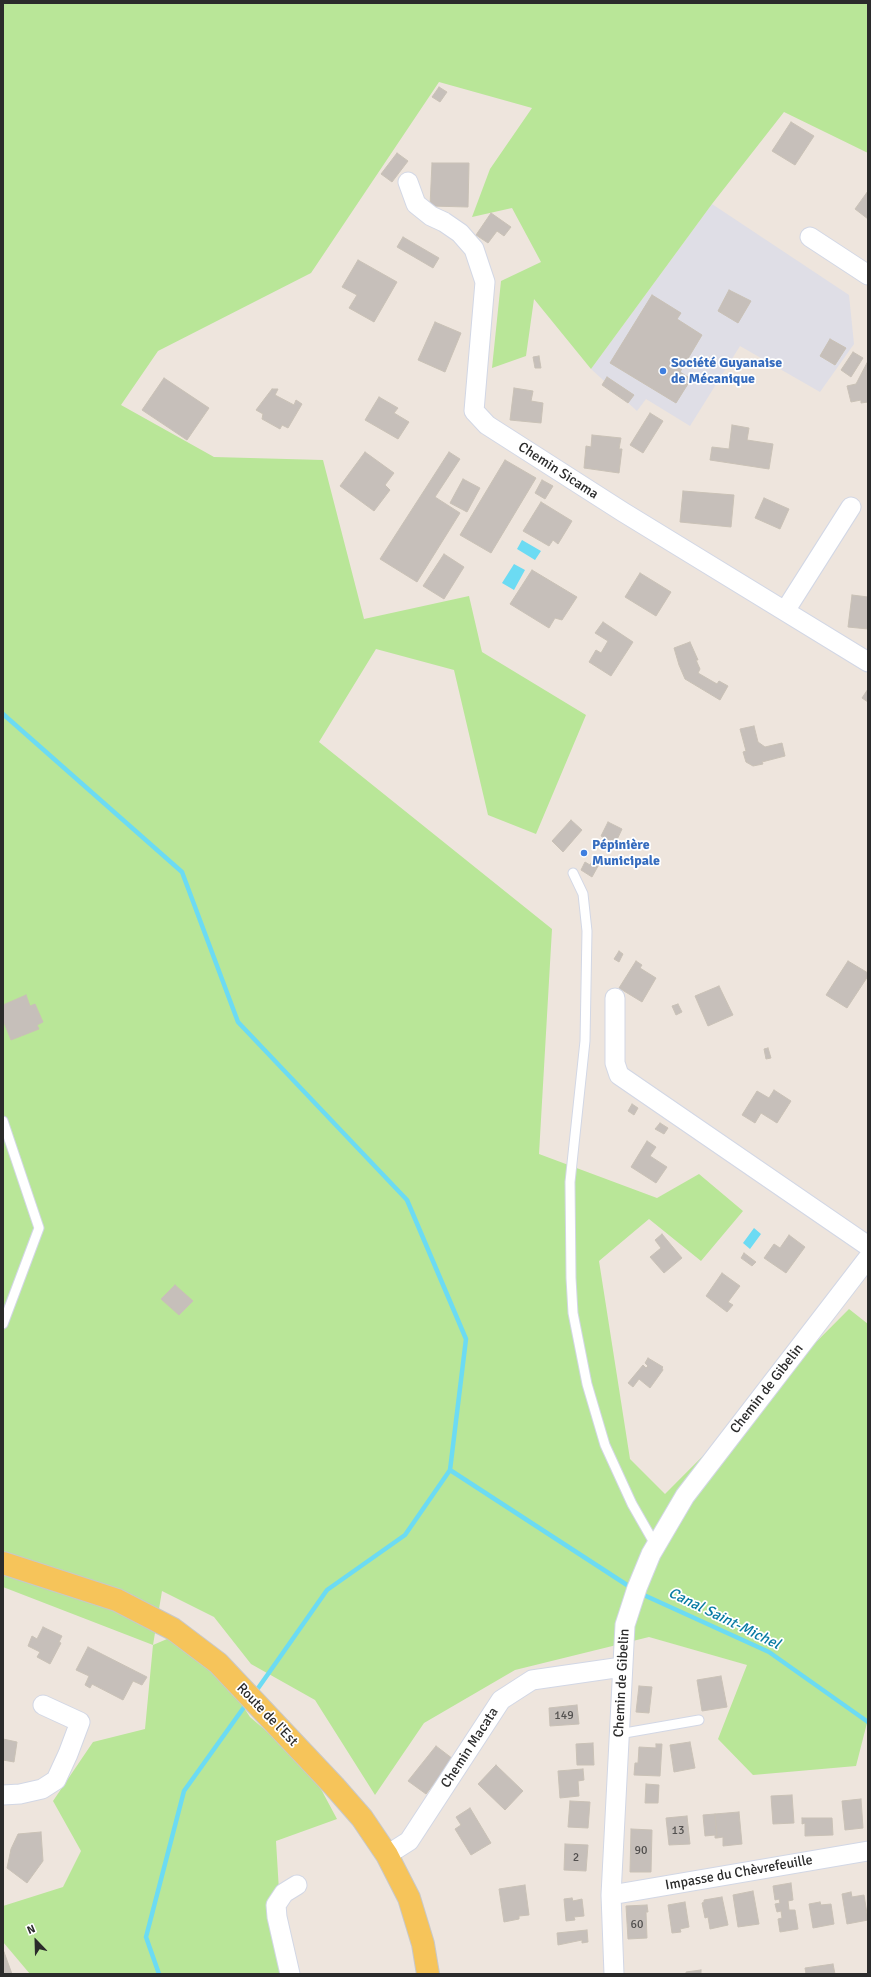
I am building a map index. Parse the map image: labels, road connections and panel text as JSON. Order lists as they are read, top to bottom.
{
  "streets": {
    "main road": ["Route de l'Est"],
    "street": [
      "Chemin Sicama",
      "Chemin de Gibelin",
      "Chemin Macata",
      "Impasse du Chèvrefeuille"
    ]
  },
  "crossings": [
    ["Chemin de Gibelin", "Chemin Macata"],
    ["Chemin de Gibelin", "Impasse du Chèvrefeuille"],
    ["Route de l'Est", "Chemin Macata"]
  ],
  "water": ["Canal Saint-Michel"],
  "places": ["Société Guyanaise de Mécanique", "Pépinière Municipale"],
  "house_numbers": [
    "149",
    "13",
    "90",
    "2",
    "60"
  ],
  "north": "top left"
}
